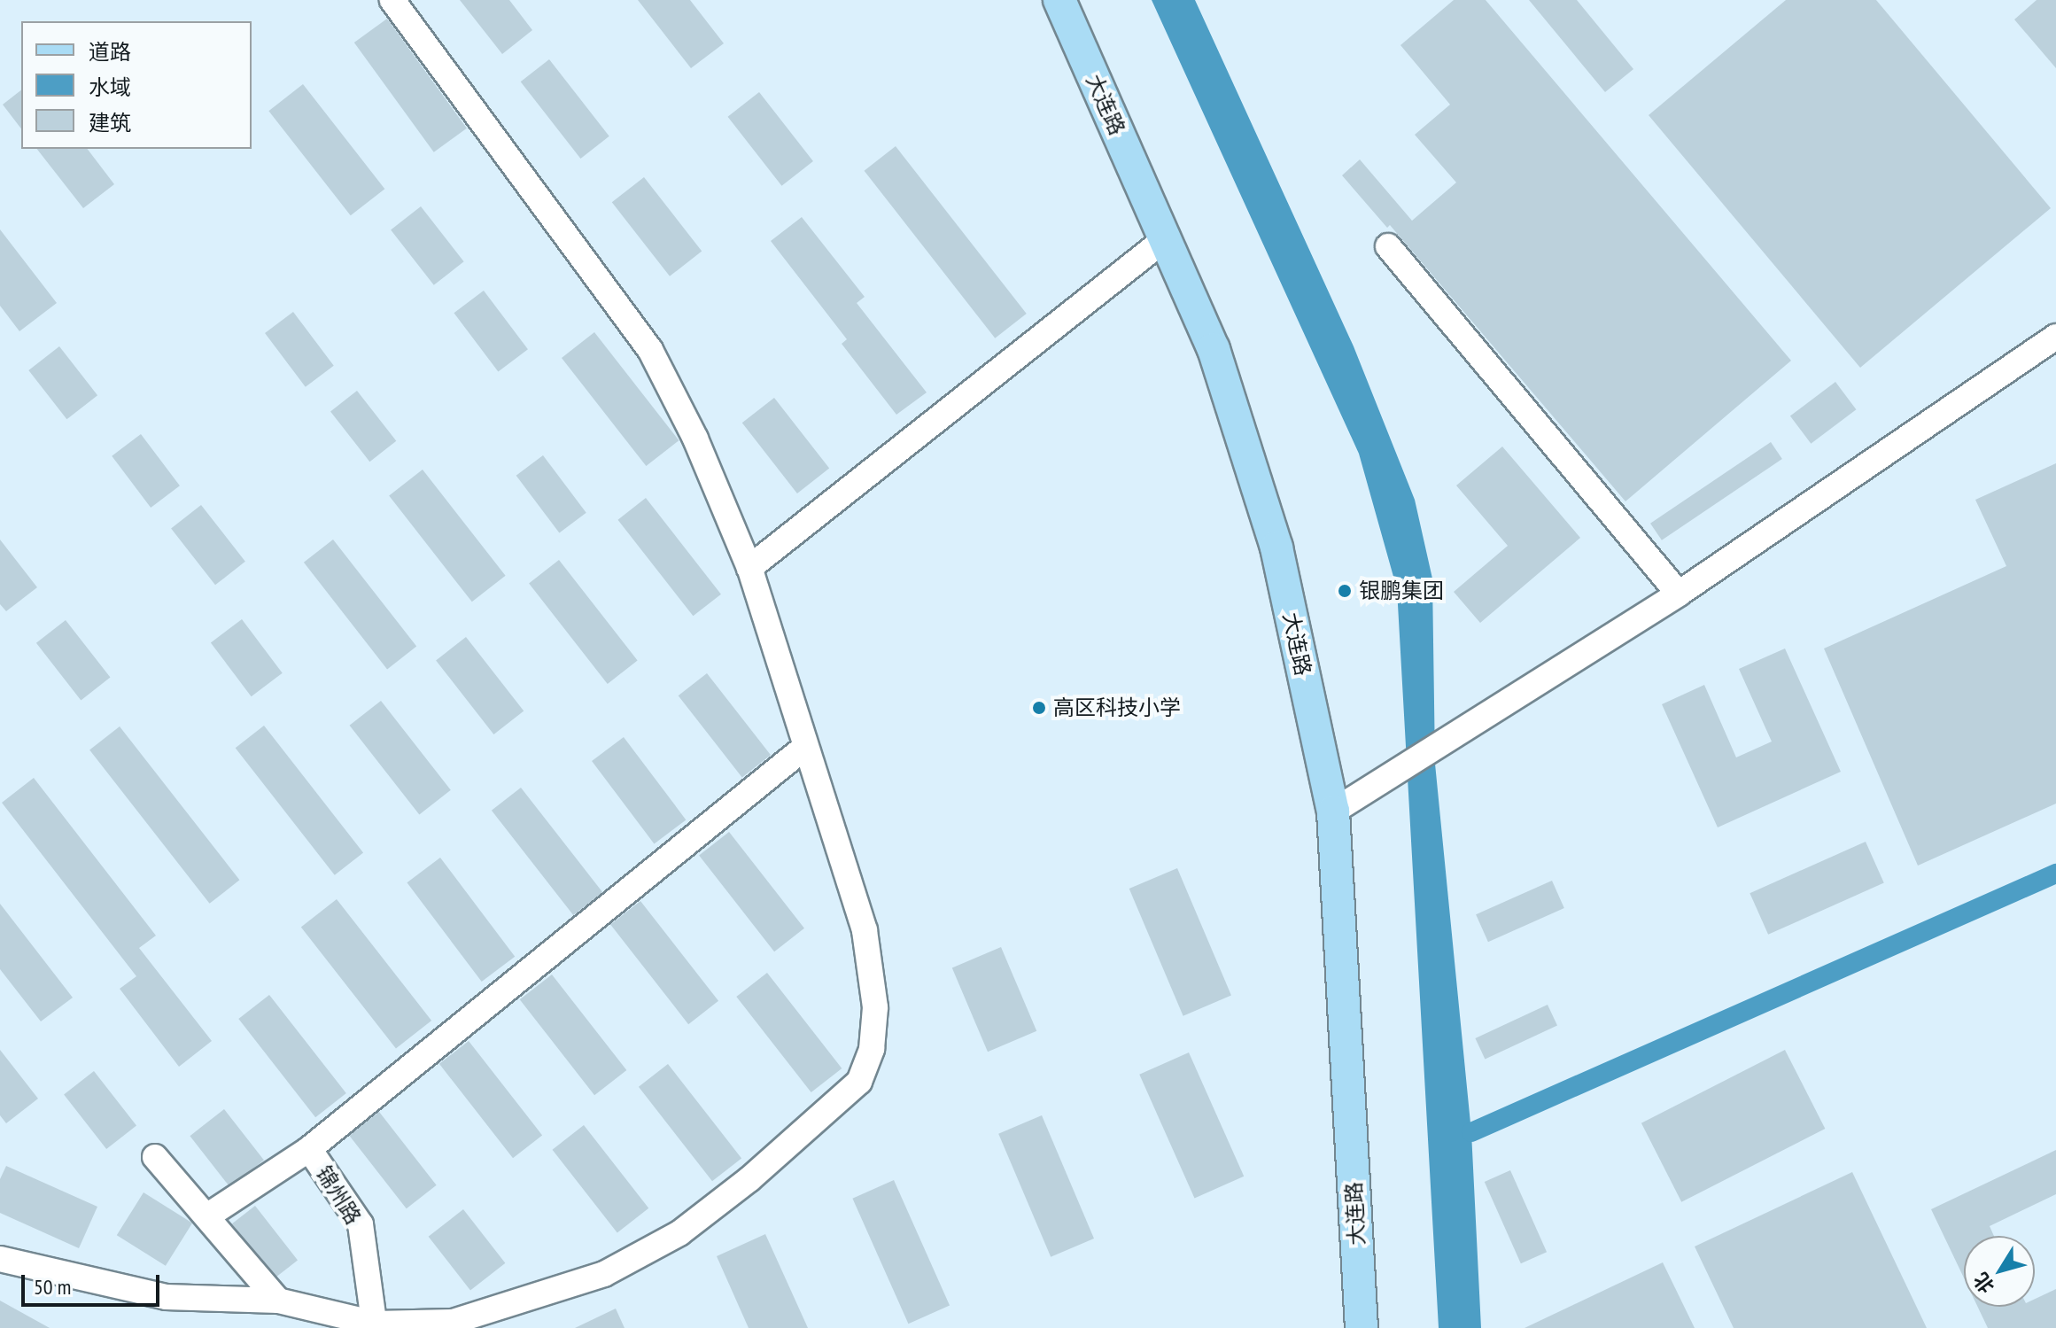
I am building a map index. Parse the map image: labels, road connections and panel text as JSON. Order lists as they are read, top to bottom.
{
  "streets": {
    "main road": ["大连路"],
    "street": ["锦州路"]
  },
  "places": ["银鹏集团", "高区科技小学"],
  "legend": ["道路", "水域", "建筑"],
  "scale_bar": "50 m",
  "north": "bottom left"
}
